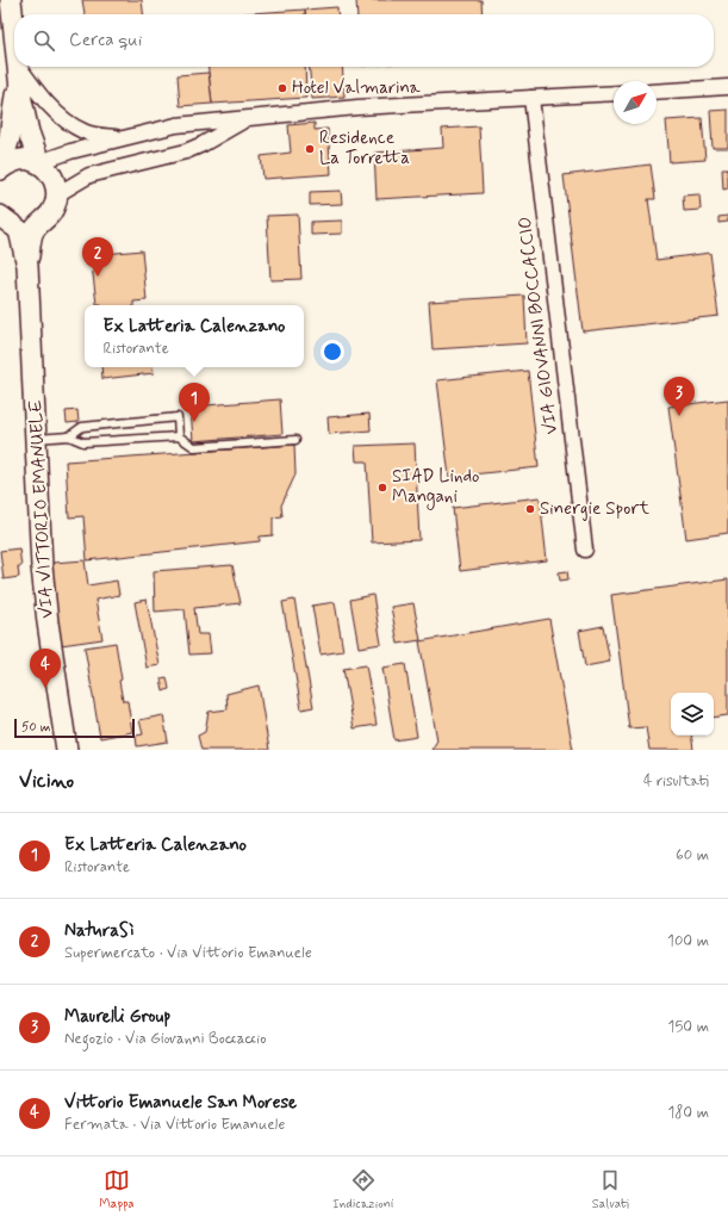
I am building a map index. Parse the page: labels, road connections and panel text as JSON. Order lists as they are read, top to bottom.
{
  "streets": {
    "main road": ["VIA VITTORIO EMANUELE"],
    "street": ["VIA GIOVANNI BOCCACCIO"]
  },
  "places": [
    "Hotel Valmarina",
    "Residence La Torretta",
    "SIAD Lindo Mangani",
    "Sinergie Sport"
  ],
  "scale_bar": "50 m",
  "north": "top right",
  "page": {
    "search": "Cerca qui",
    "pins": [
      "2",
      "3",
      "1",
      "4"
    ],
    "popup": ["Ex Latteria Calenzano", "Ristorante"],
    "scale": "50 m",
    "heading": ["Vicino", "4 risultati"],
    "list": [
      {
        "mark": "1",
        "name": "Ex Latteria Calenzano",
        "note": "Ristorante",
        "value": "60 m"
      },
      {
        "mark": "2",
        "name": "NaturaSì",
        "note": "Supermercato · Via Vittorio Emanuele",
        "value": "100 m"
      },
      {
        "mark": "3",
        "name": "Maurelli Group",
        "note": "Negozio · Via Giovanni Boccaccio",
        "value": "150 m"
      },
      {
        "mark": "4",
        "name": "Vittorio Emanuele San Morese",
        "note": "Fermata · Via Vittorio Emanuele",
        "value": "180 m"
      }
    ],
    "nav": ["Mappa", "Indicazioni", "Salvati"]
  }
}
